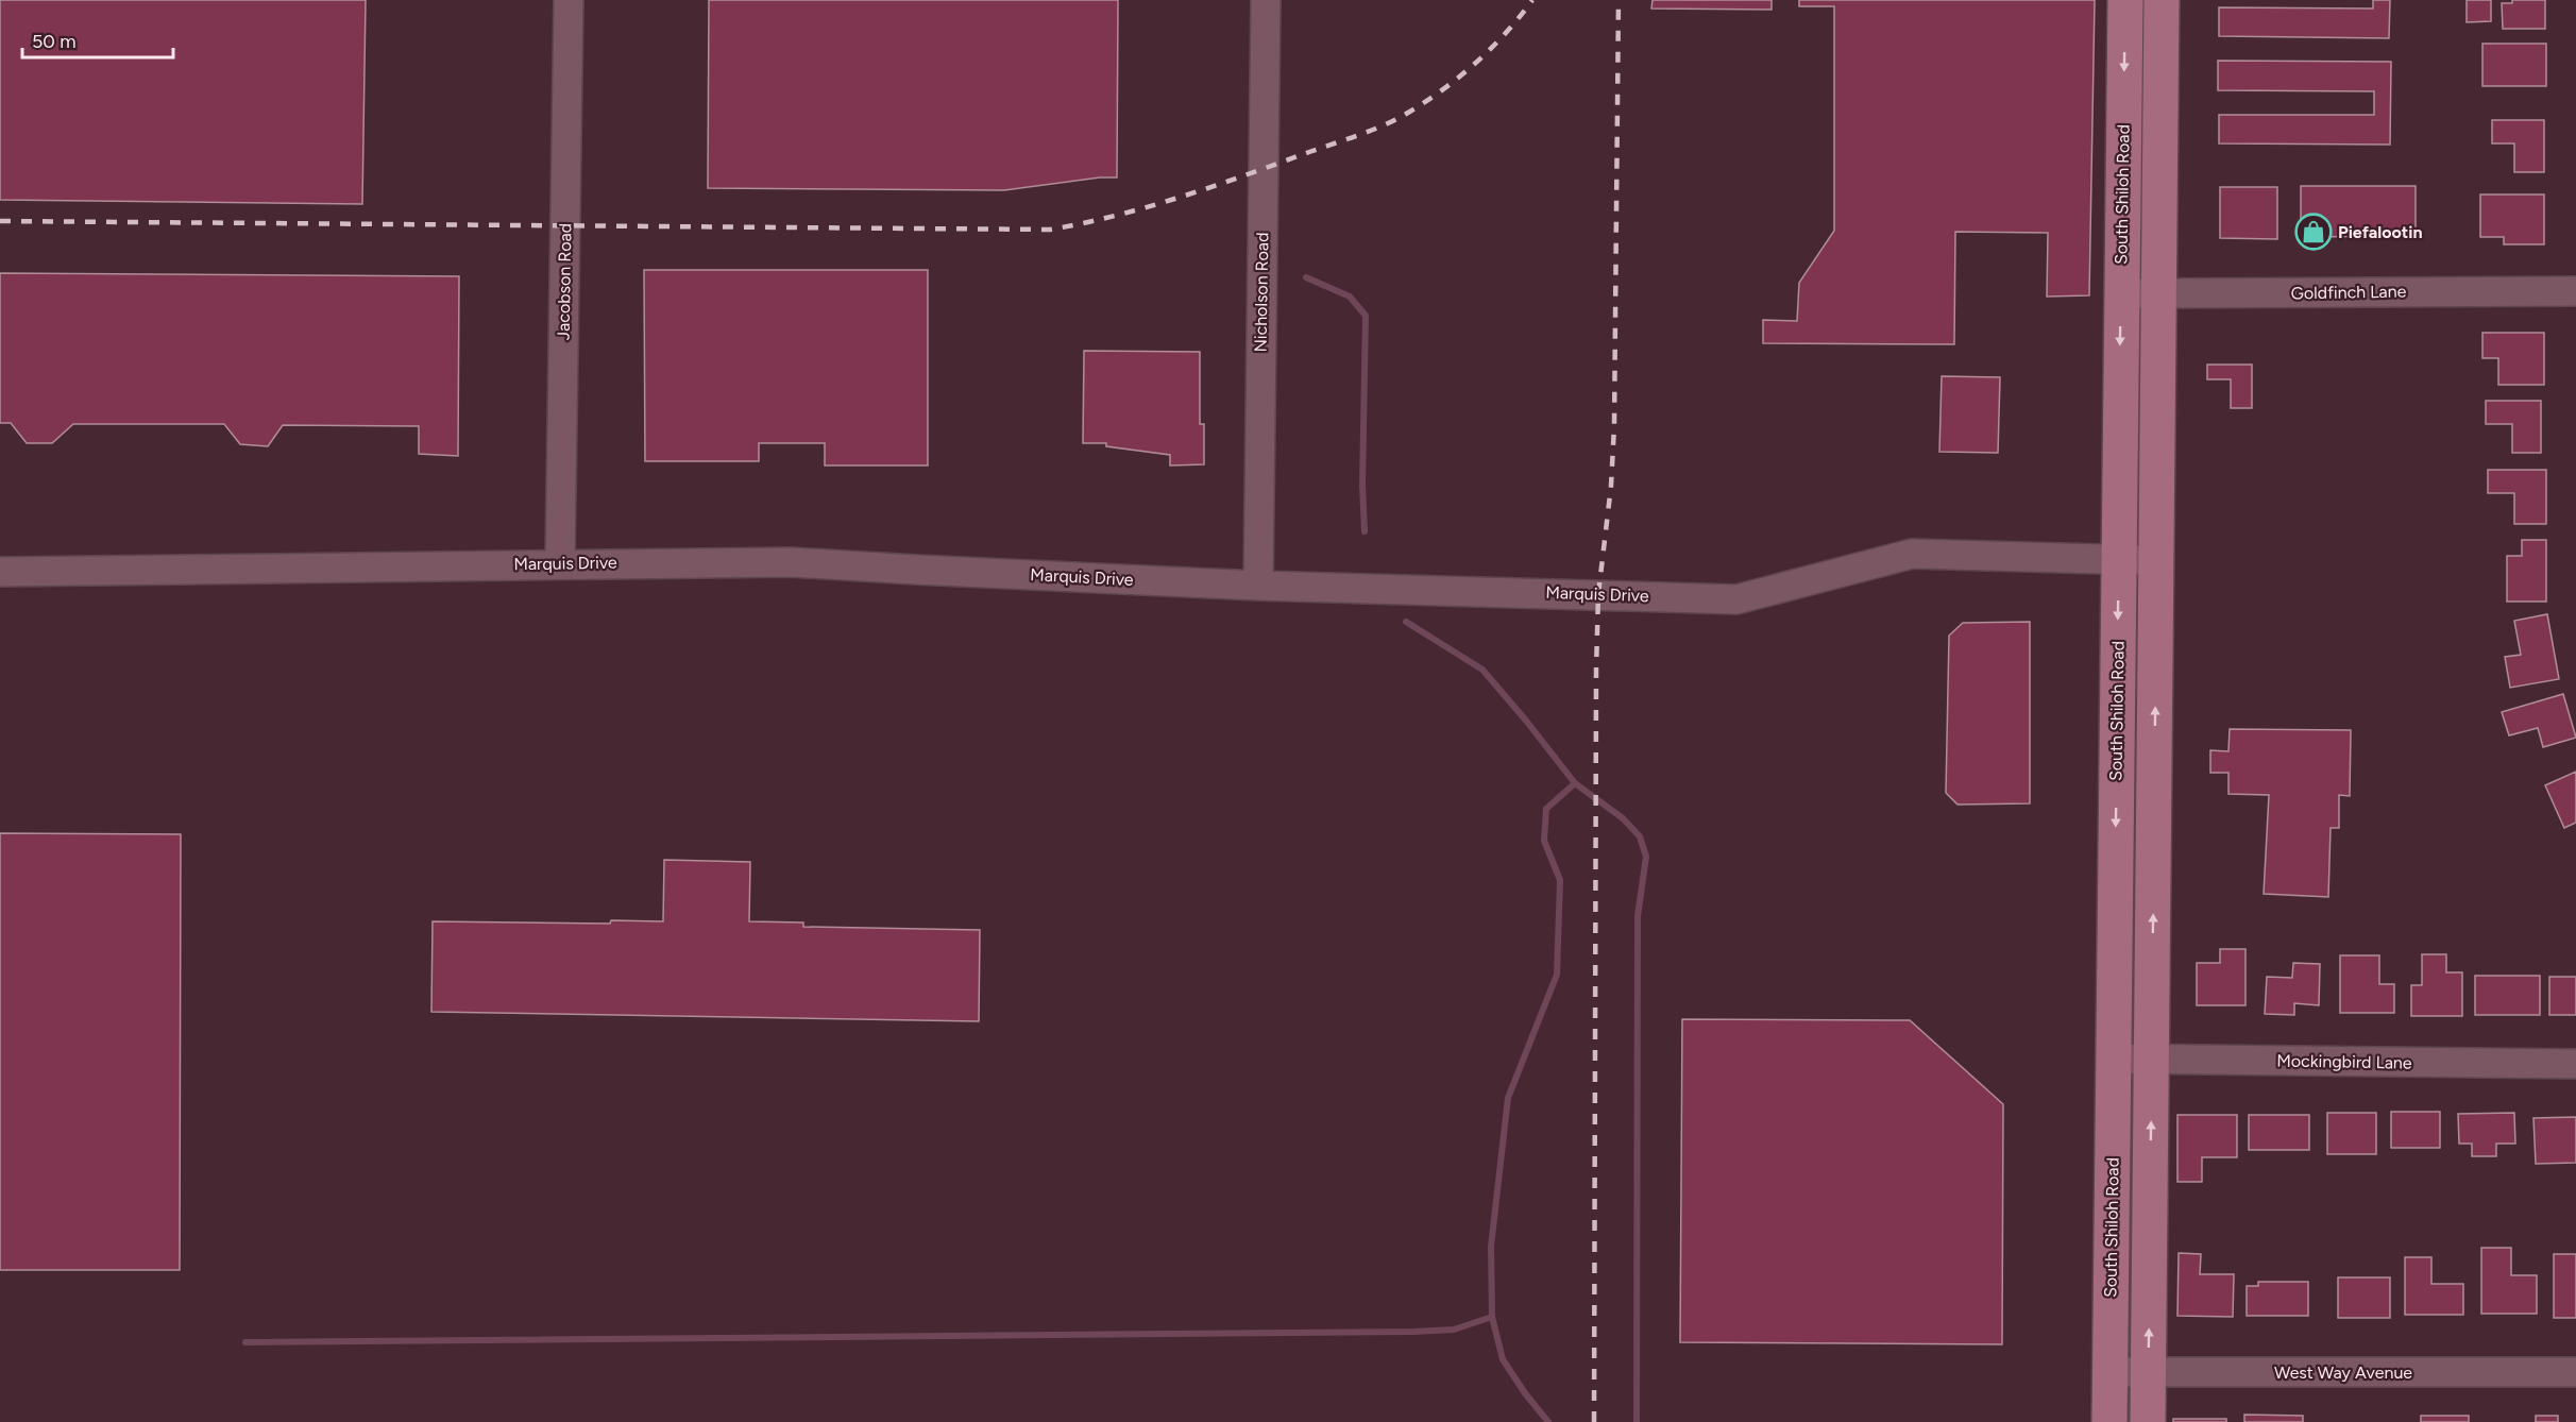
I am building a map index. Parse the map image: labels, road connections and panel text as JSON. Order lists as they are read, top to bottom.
{
  "streets": {
    "main road": ["South Shiloh Road"],
    "street": [
      "Jacobson Road",
      "Nicholson Road",
      "Goldfinch Lane",
      "Marquis Drive",
      "Mockingbird Lane",
      "West Way Avenue"
    ]
  },
  "crossings": [
    ["South Shiloh Road", "Goldfinch Lane"],
    ["South Shiloh Road", "Marquis Drive"],
    ["South Shiloh Road", "Mockingbird Lane"],
    ["South Shiloh Road", "West Way Avenue"],
    ["Jacobson Road", "Marquis Drive"],
    ["Nicholson Road", "Marquis Drive"]
  ],
  "places": {
    "shop": ["Piefalootin"]
  },
  "scale_bar": "50 m"
}
